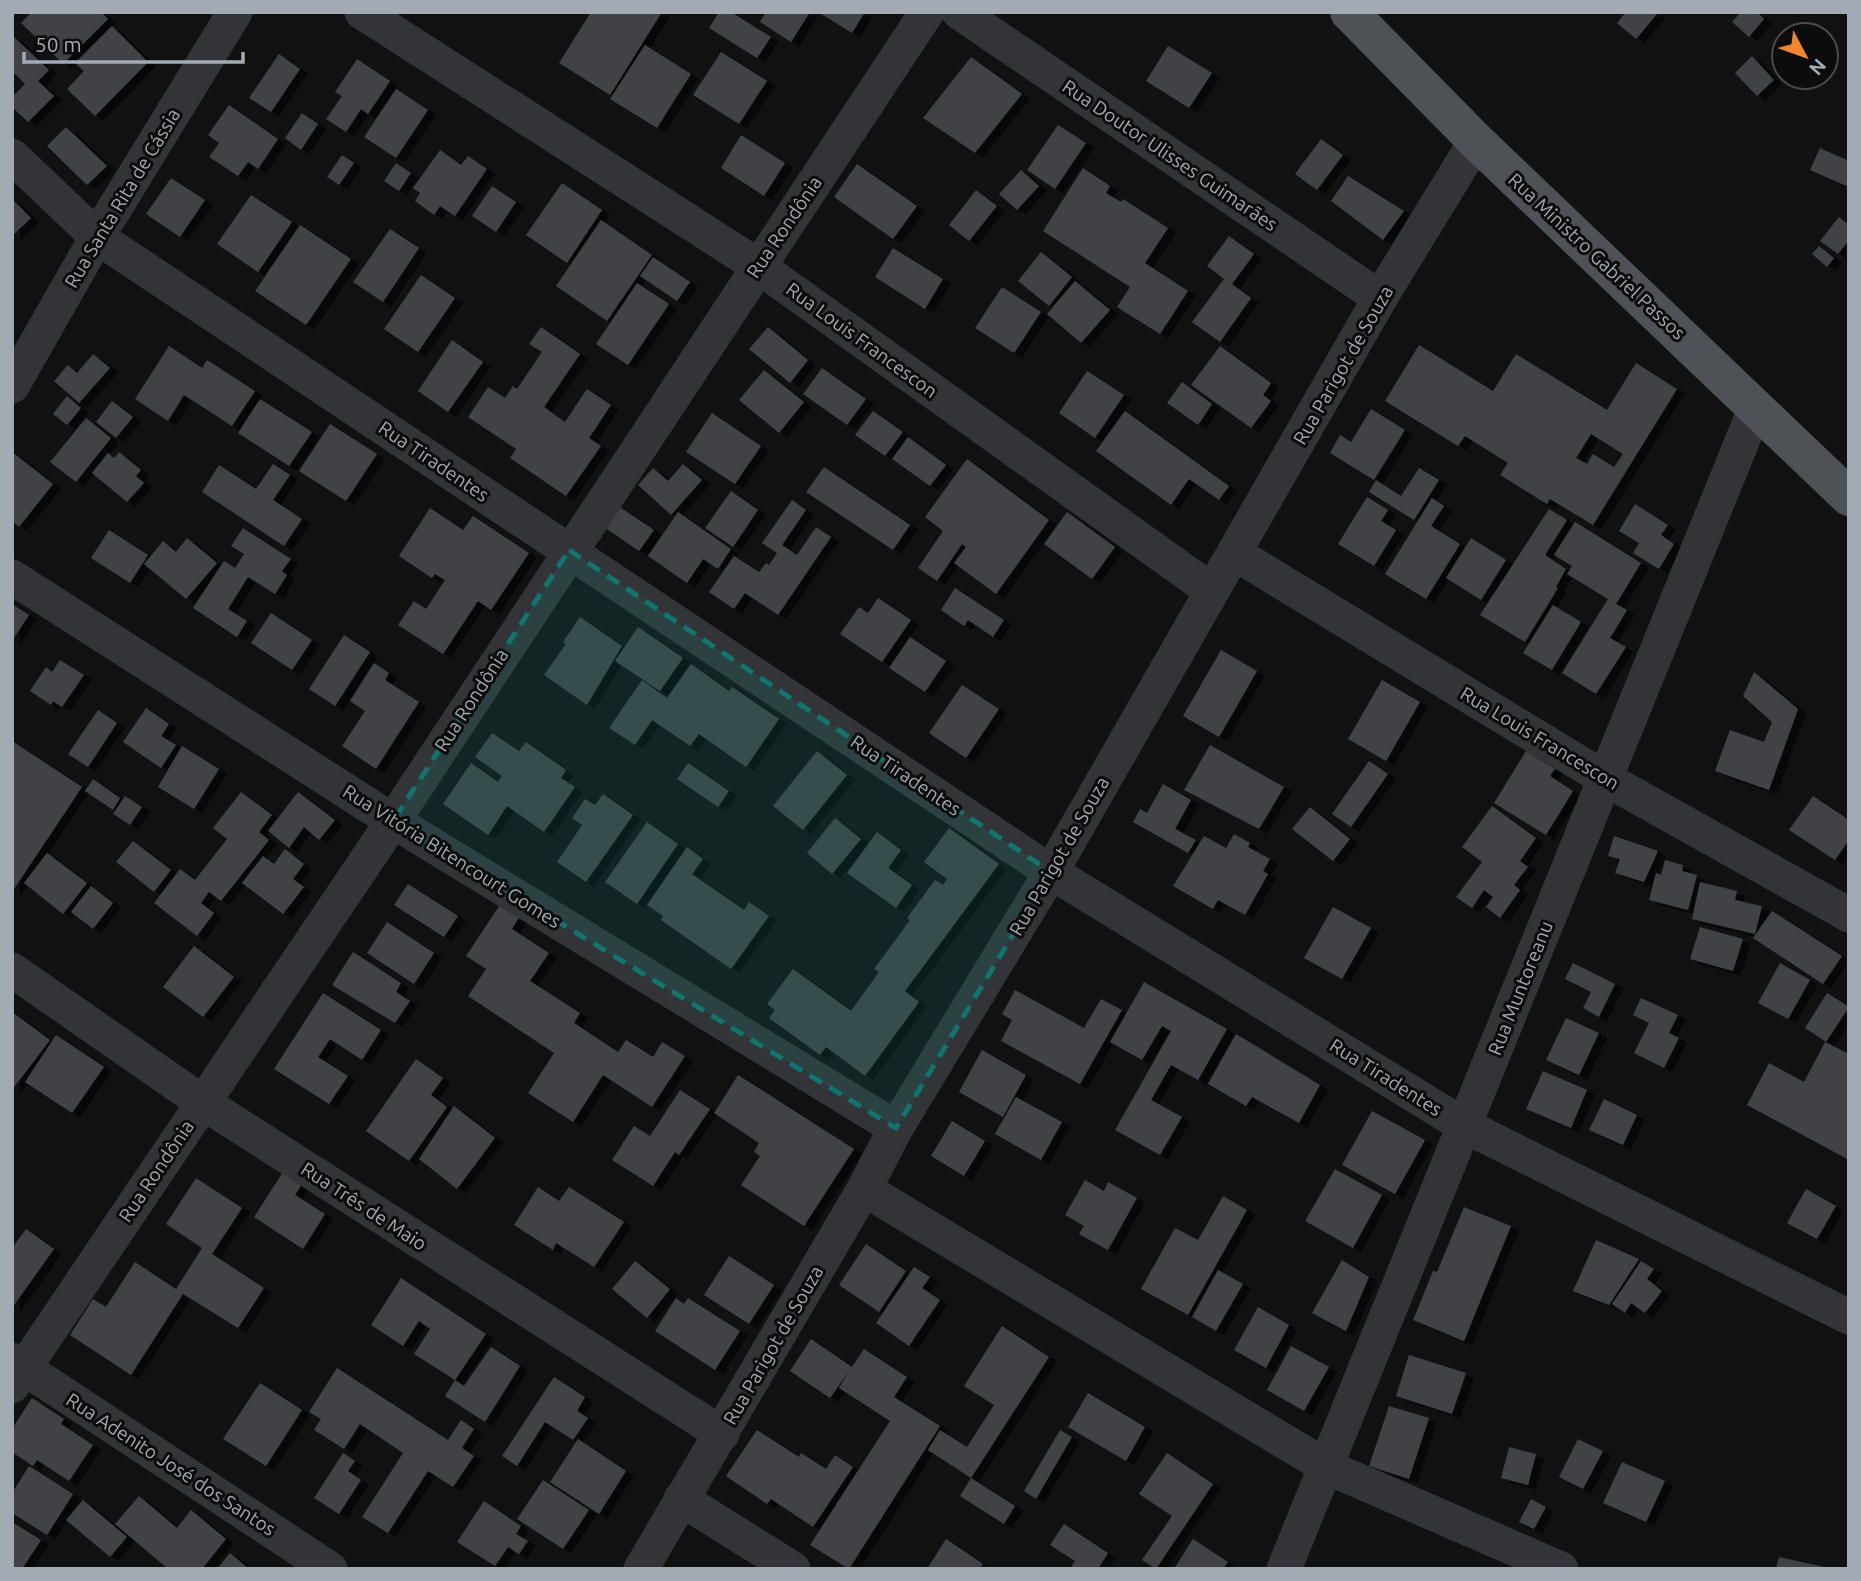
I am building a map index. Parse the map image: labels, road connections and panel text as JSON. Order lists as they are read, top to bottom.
{
  "streets": {
    "main road": ["Rua Ministro Gabriel Passos"],
    "street": [
      "Rua Doutor Ulisses Guimarães",
      "Rua Santa Rita de Cássia",
      "Rua Rondônia",
      "Rua Louis Francescon",
      "Rua Parigot de Souza",
      "Rua Tiradentes",
      "Rua Vitória Bitencourt Gomes",
      "Rua Muntoreanu",
      "Rua Três de Maio",
      "Rua Adenito José dos Santos"
    ]
  },
  "crossings": [
    ["Rua Doutor Ulisses Guimarães", "Rua Parigot de Souza"],
    ["Rua Santa Rita de Cássia", "Rua Tiradentes"],
    ["Rua Rondônia", "Rua Louis Francescon"],
    ["Rua Rondônia", "Rua Tiradentes"],
    ["Rua Rondônia", "Rua Vitória Bitencourt Gomes"],
    ["Rua Rondônia", "Rua Três de Maio"],
    ["Rua Rondônia", "Rua Adenito José dos Santos"],
    ["Rua Ministro Gabriel Passos", "Rua Parigot de Souza"],
    ["Rua Ministro Gabriel Passos", "Rua Muntoreanu"],
    ["Rua Louis Francescon", "Rua Parigot de Souza"],
    ["Rua Louis Francescon", "Rua Muntoreanu"],
    ["Rua Parigot de Souza", "Rua Tiradentes"],
    ["Rua Parigot de Souza", "Rua Vitória Bitencourt Gomes"],
    ["Rua Parigot de Souza", "Rua Três de Maio"],
    ["Rua Tiradentes", "Rua Muntoreanu"]
  ],
  "scale_bar": "50 m",
  "north": "bottom right"
}
